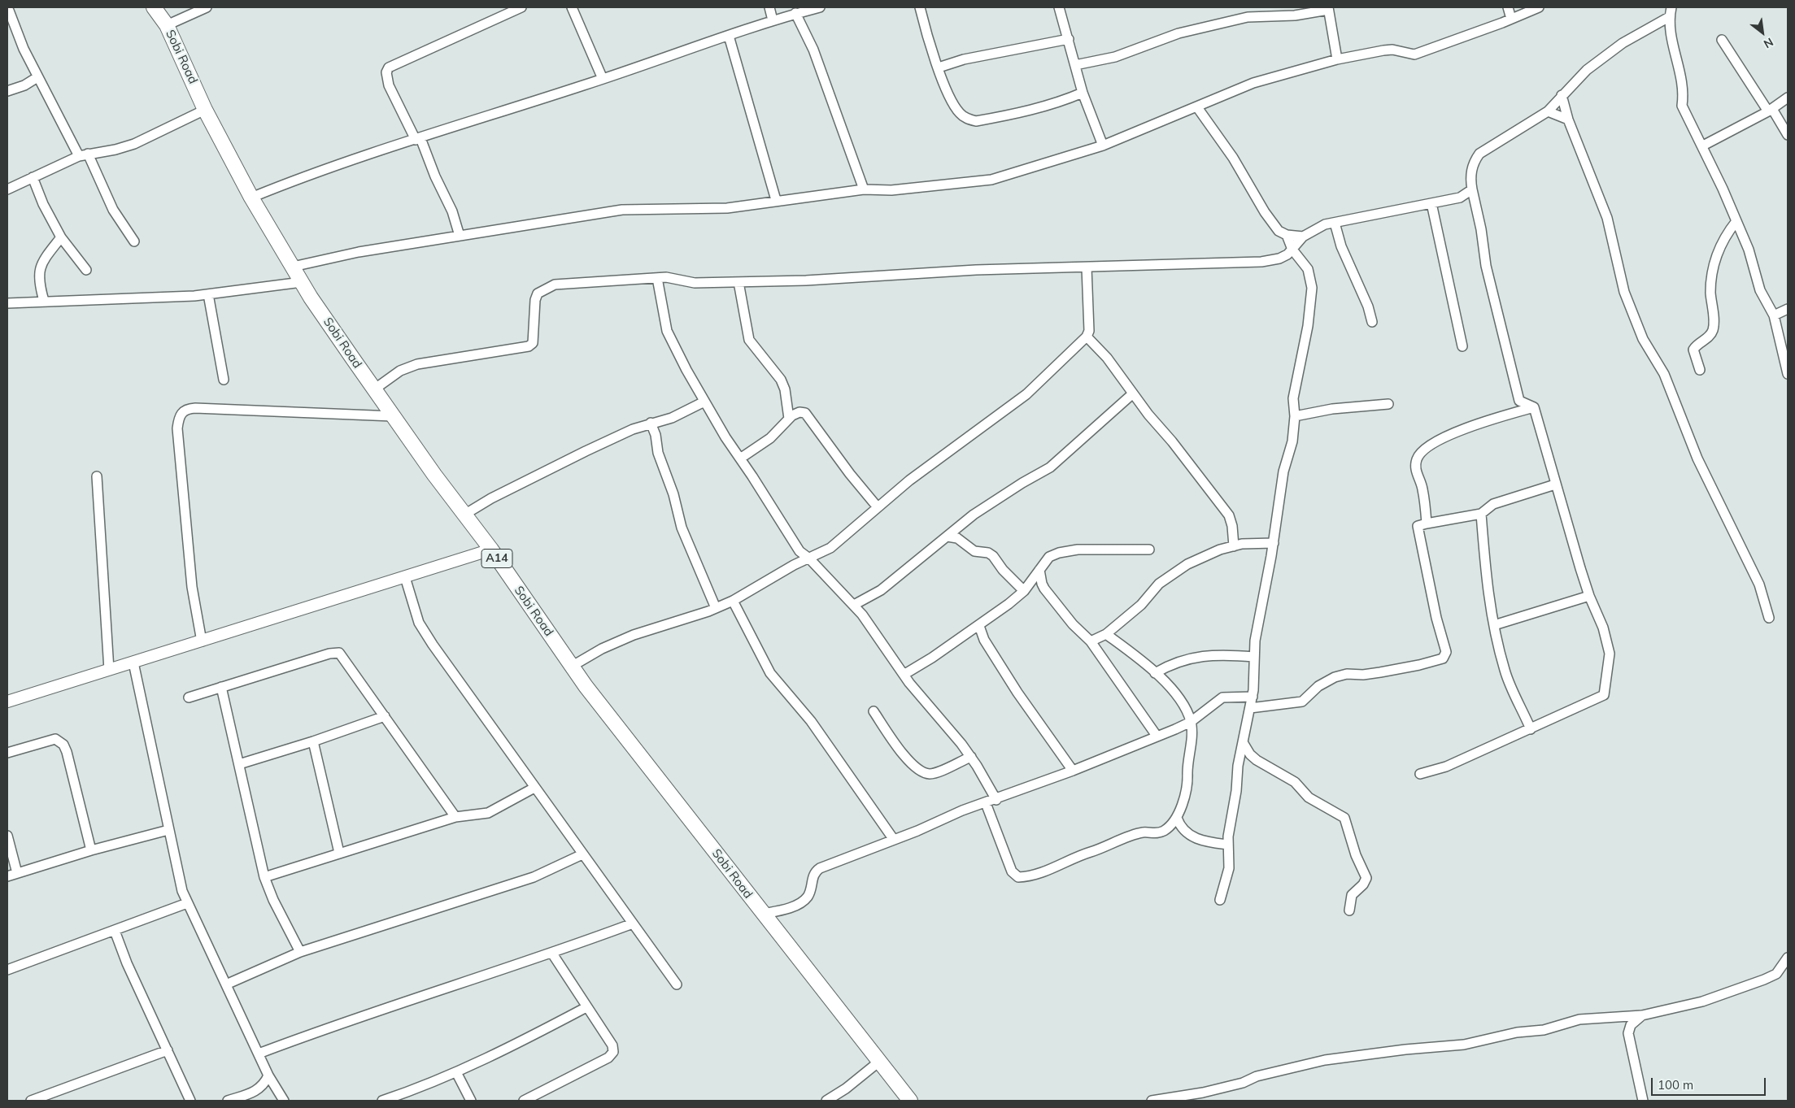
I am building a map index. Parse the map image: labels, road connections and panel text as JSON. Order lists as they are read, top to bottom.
{
  "streets": {
    "highway": ["Sobi Road", "A14"]
  },
  "scale_bar": "100 m",
  "north": "bottom right"
}
